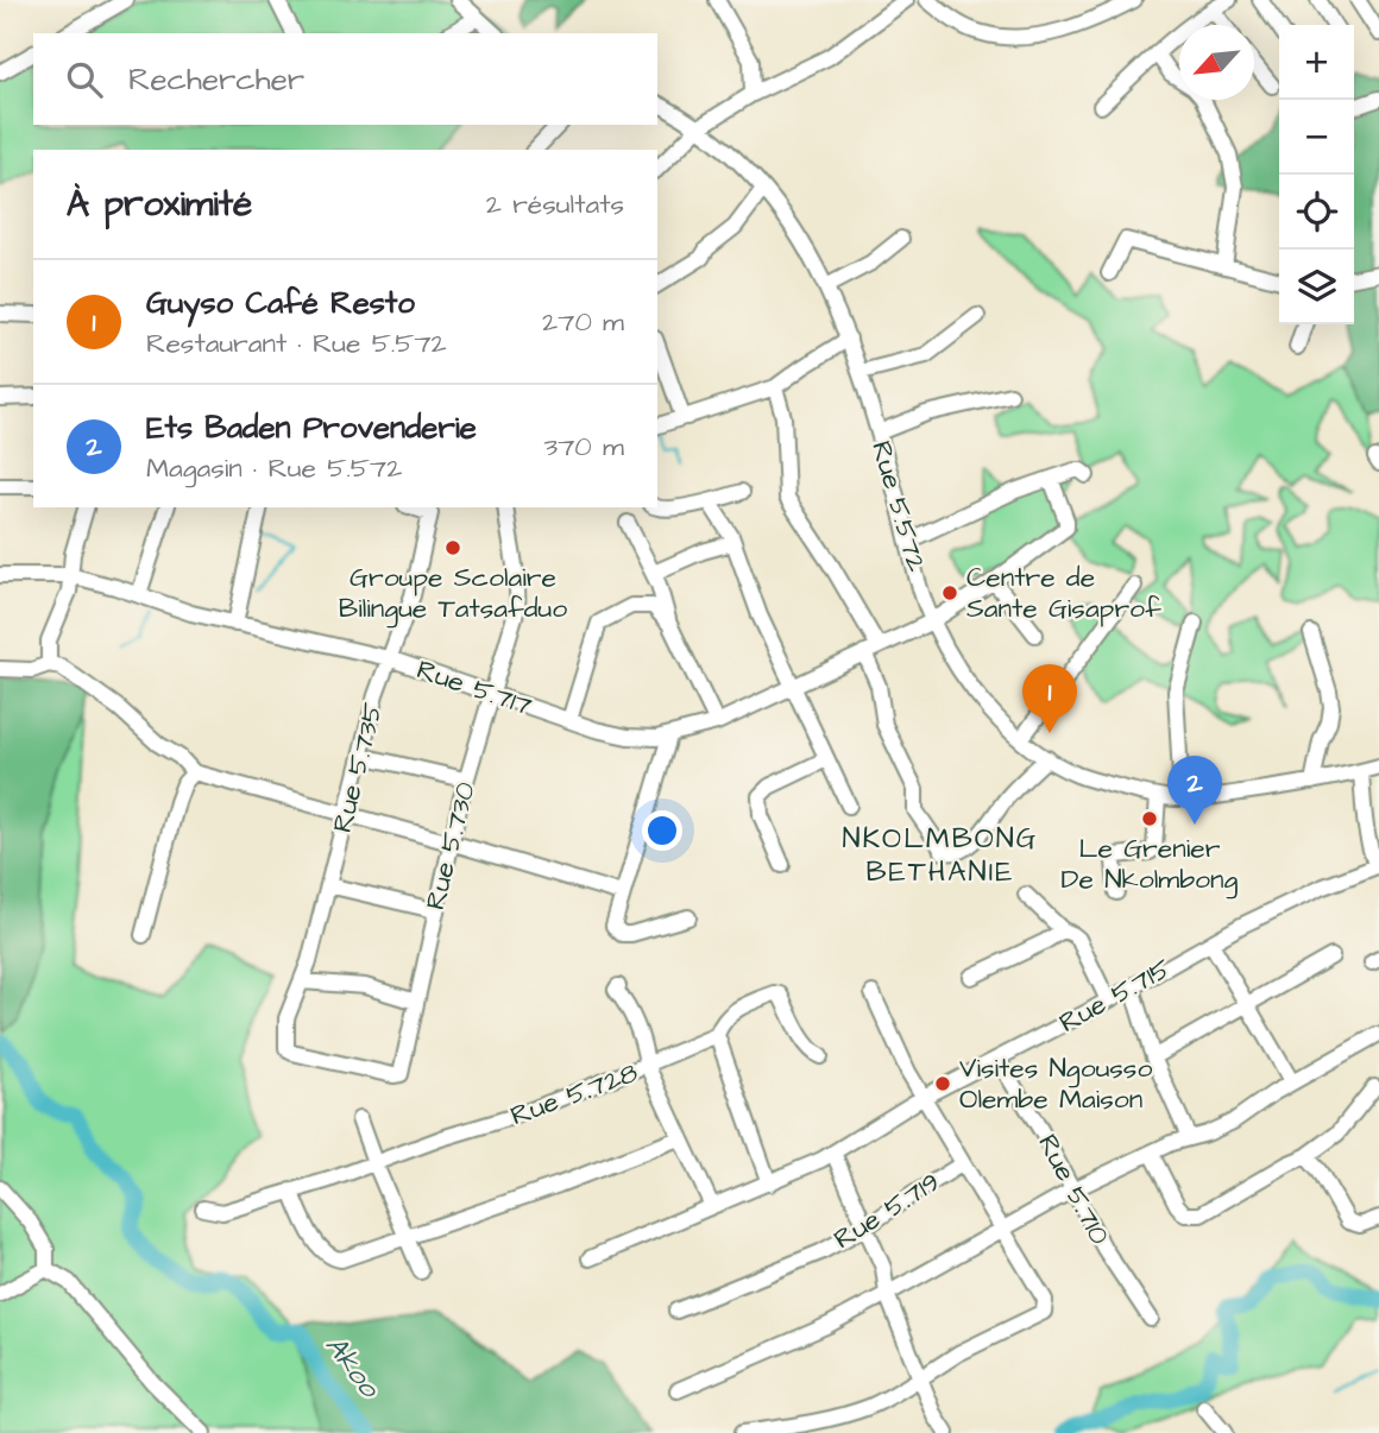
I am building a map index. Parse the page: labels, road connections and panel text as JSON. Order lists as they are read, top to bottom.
{
  "streets": {
    "street": [
      "Rue 5.572",
      "Rue 5.717",
      "Rue 5.735",
      "Rue 5.730",
      "Rue 5.715",
      "Rue 5.728",
      "Rue 5.710",
      "Rue 5.719"
    ]
  },
  "crossings": [
    ["Rue 5.572", "Rue 5.717"],
    ["Rue 5.572", "Rue 5.715"],
    ["Rue 5.717", "Rue 5.735"],
    ["Rue 5.717", "Rue 5.730"],
    ["Rue 5.735", "Rue 5.730"],
    ["Rue 5.715", "Rue 5.728"],
    ["Rue 5.715", "Rue 5.710"],
    ["Rue 5.715", "Rue 5.719"]
  ],
  "districts": ["NKOLMBONG BETHANIE"],
  "water": ["Akoo"],
  "places": [
    "Groupe Scolaire Bilingue Tatsafduo",
    "Centre de Sante Gisaprof",
    "Le Grenier De Nkolmbong",
    "Visites Ngousso Olembe Maison"
  ],
  "north": "bottom left",
  "page": {
    "map_buttons": ["+", "−"],
    "search": "Rechercher",
    "heading": ["À proximité", "2 résultats"],
    "list": [
      {
        "mark": "1",
        "name": "Guyso Café Resto",
        "note": "Restaurant · Rue 5.572",
        "value": "270 m"
      },
      {
        "mark": "2",
        "name": "Ets Baden Provenderie",
        "note": "Magasin · Rue 5.572",
        "value": "370 m"
      }
    ],
    "pins": ["1", "2"]
  }
}
